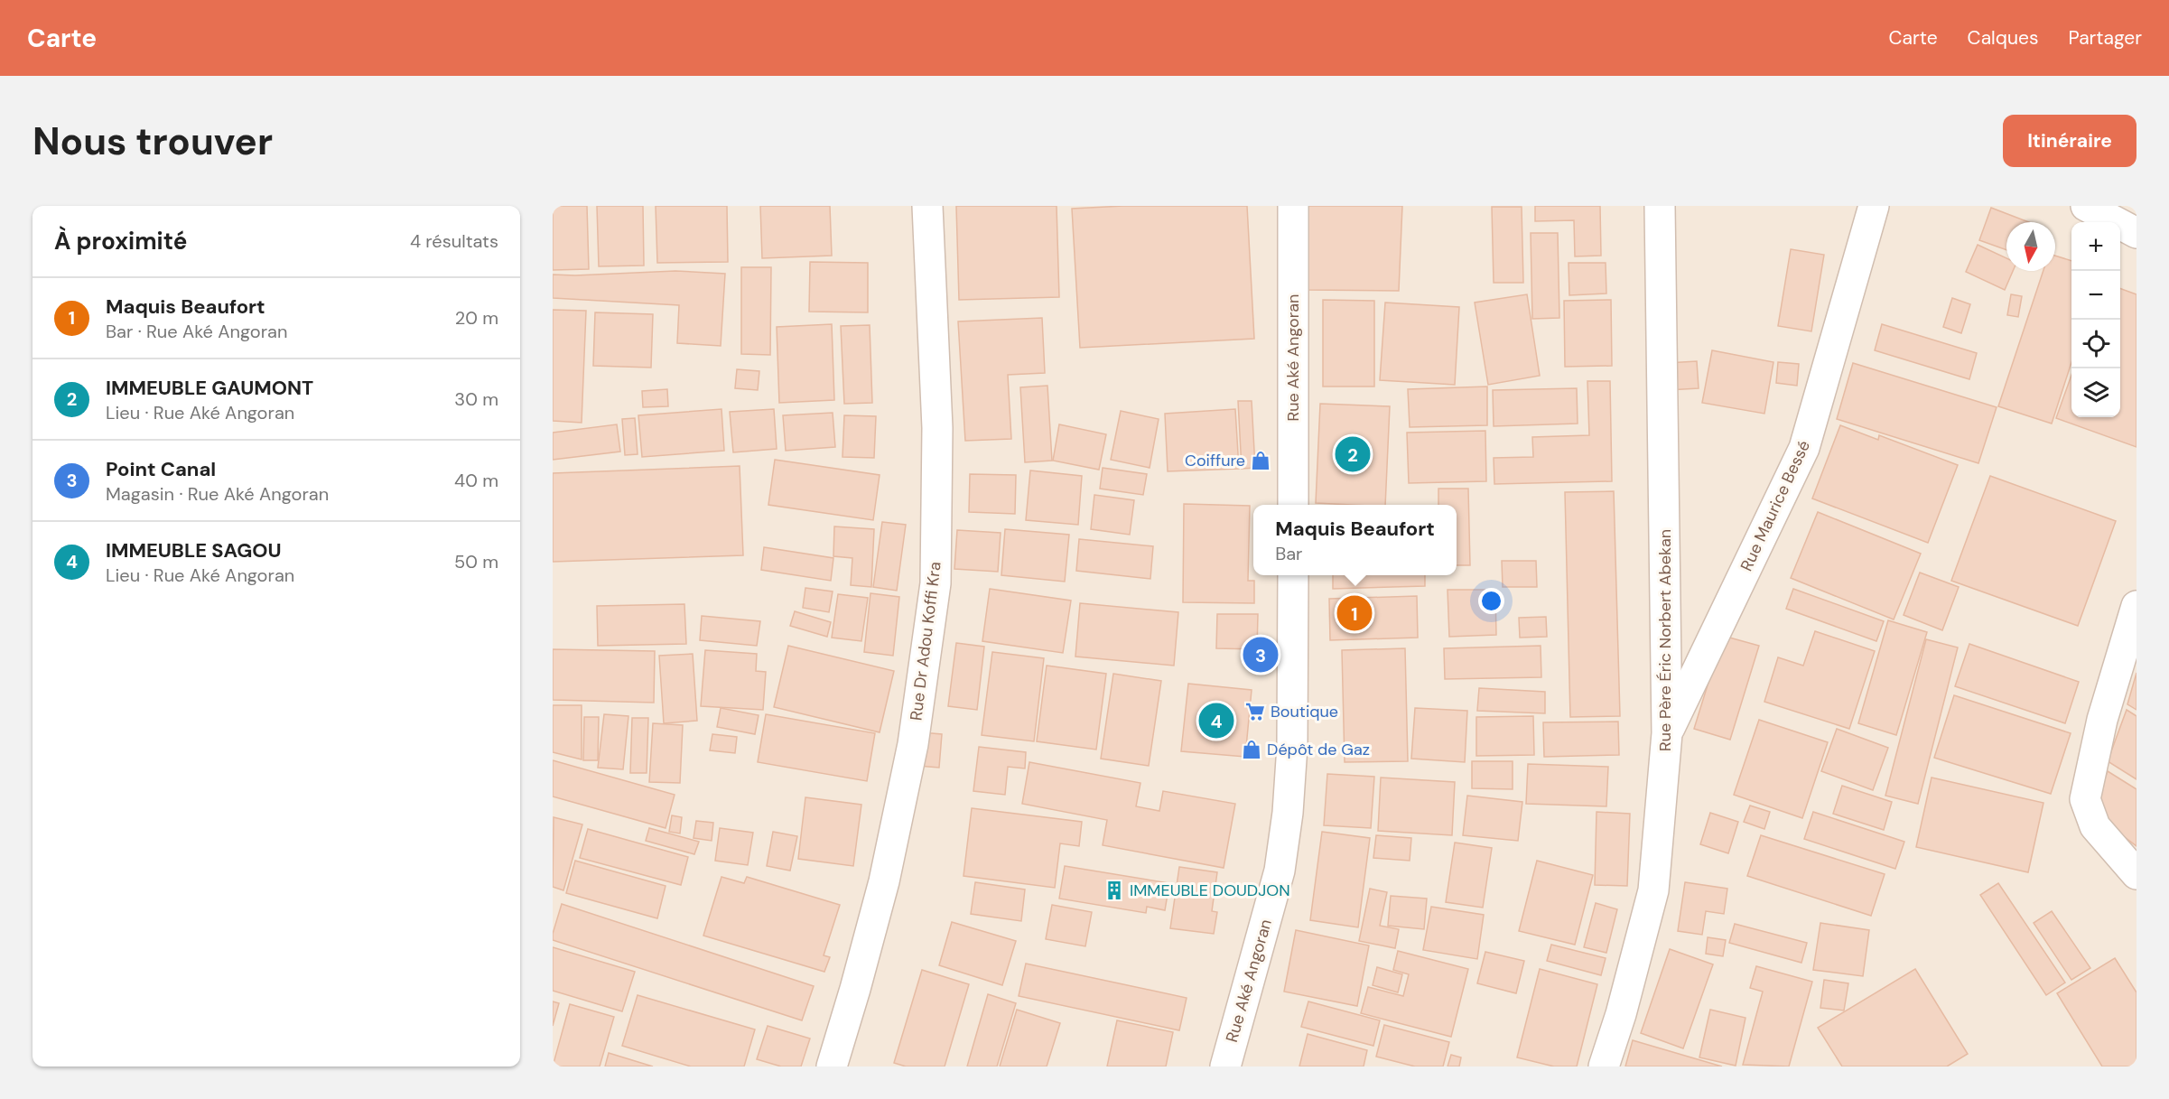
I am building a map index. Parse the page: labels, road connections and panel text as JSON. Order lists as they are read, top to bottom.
{
  "streets": {
    "street": [
      "Rue Aké Angoran",
      "Rue Maurice Bessé",
      "Rue Père Éric Norbert Abekan",
      "Rue Dr Adou Koffi Kra"
    ]
  },
  "crossings": [
    ["Rue Maurice Bessé", "Rue Père Éric Norbert Abekan"]
  ],
  "places": {
    "shop": ["Coiffure", "Dépôt de Gaz"],
    "supermarket": ["Boutique"],
    "building": ["IMMEUBLE DOUDJON"]
  },
  "north": "bottom",
  "page": {
    "header": "Carte",
    "nav": ["Carte", "Calques", "Partager"],
    "buttons": "Itinéraire",
    "title": "Nous trouver",
    "heading": ["À proximité", "4 résultats"],
    "map_buttons": ["+", "−"],
    "list": [
      {
        "mark": "1",
        "name": "Maquis Beaufort",
        "note": "Bar · Rue Aké Angoran",
        "value": "20 m"
      },
      {
        "mark": "2",
        "name": "IMMEUBLE GAUMONT",
        "note": "Lieu · Rue Aké Angoran",
        "value": "30 m"
      },
      {
        "mark": "3",
        "name": "Point Canal",
        "note": "Magasin · Rue Aké Angoran",
        "value": "40 m"
      },
      {
        "mark": "4",
        "name": "IMMEUBLE SAGOU",
        "note": "Lieu · Rue Aké Angoran",
        "value": "50 m"
      }
    ],
    "pins": [
      "2",
      "1",
      "3",
      "4"
    ],
    "popup": ["Maquis Beaufort", "Bar"]
  }
}
